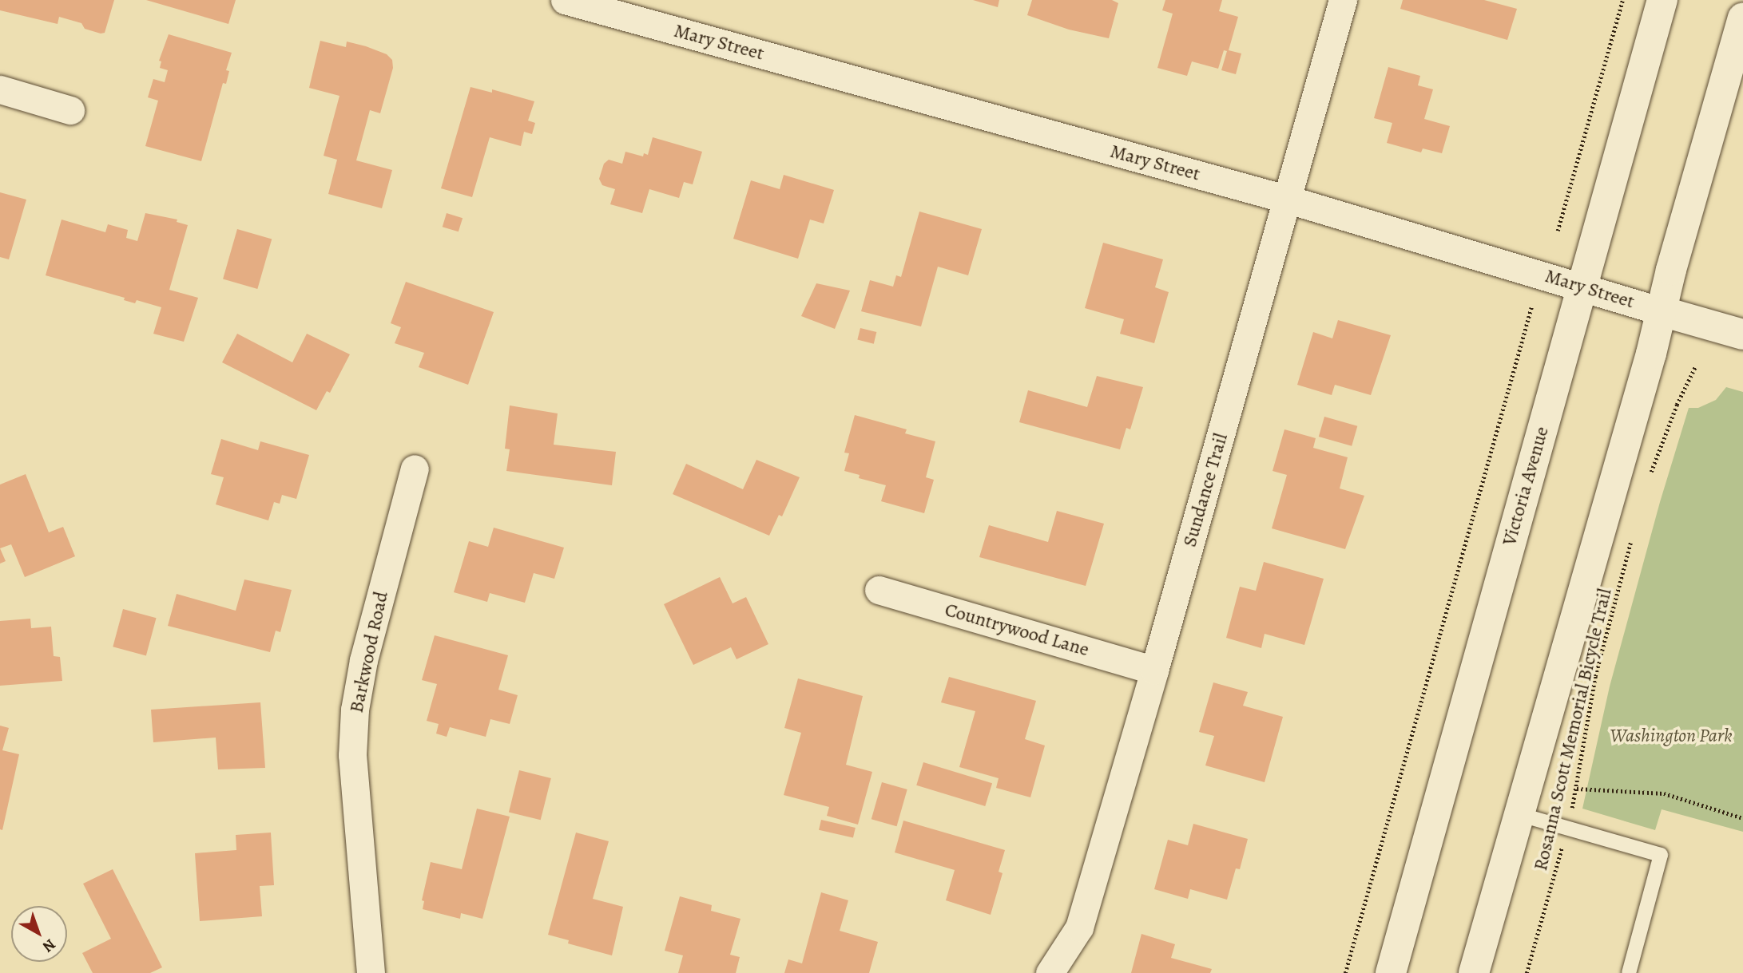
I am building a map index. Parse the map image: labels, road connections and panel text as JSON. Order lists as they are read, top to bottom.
{
  "streets": {
    "main road": ["Mary Street", "Victoria Avenue"],
    "street": ["Sundance Trail", "Countrywood Lane", "Barkwood Road"],
    "path": ["Rosanna Scott Memorial Bicycle Trail"]
  },
  "crossings": [
    ["Mary Street", "Victoria Avenue"],
    ["Mary Street", "Sundance Trail"],
    ["Sundance Trail", "Countrywood Lane"]
  ],
  "parks": ["Washington Park"],
  "north": "bottom right"
}
